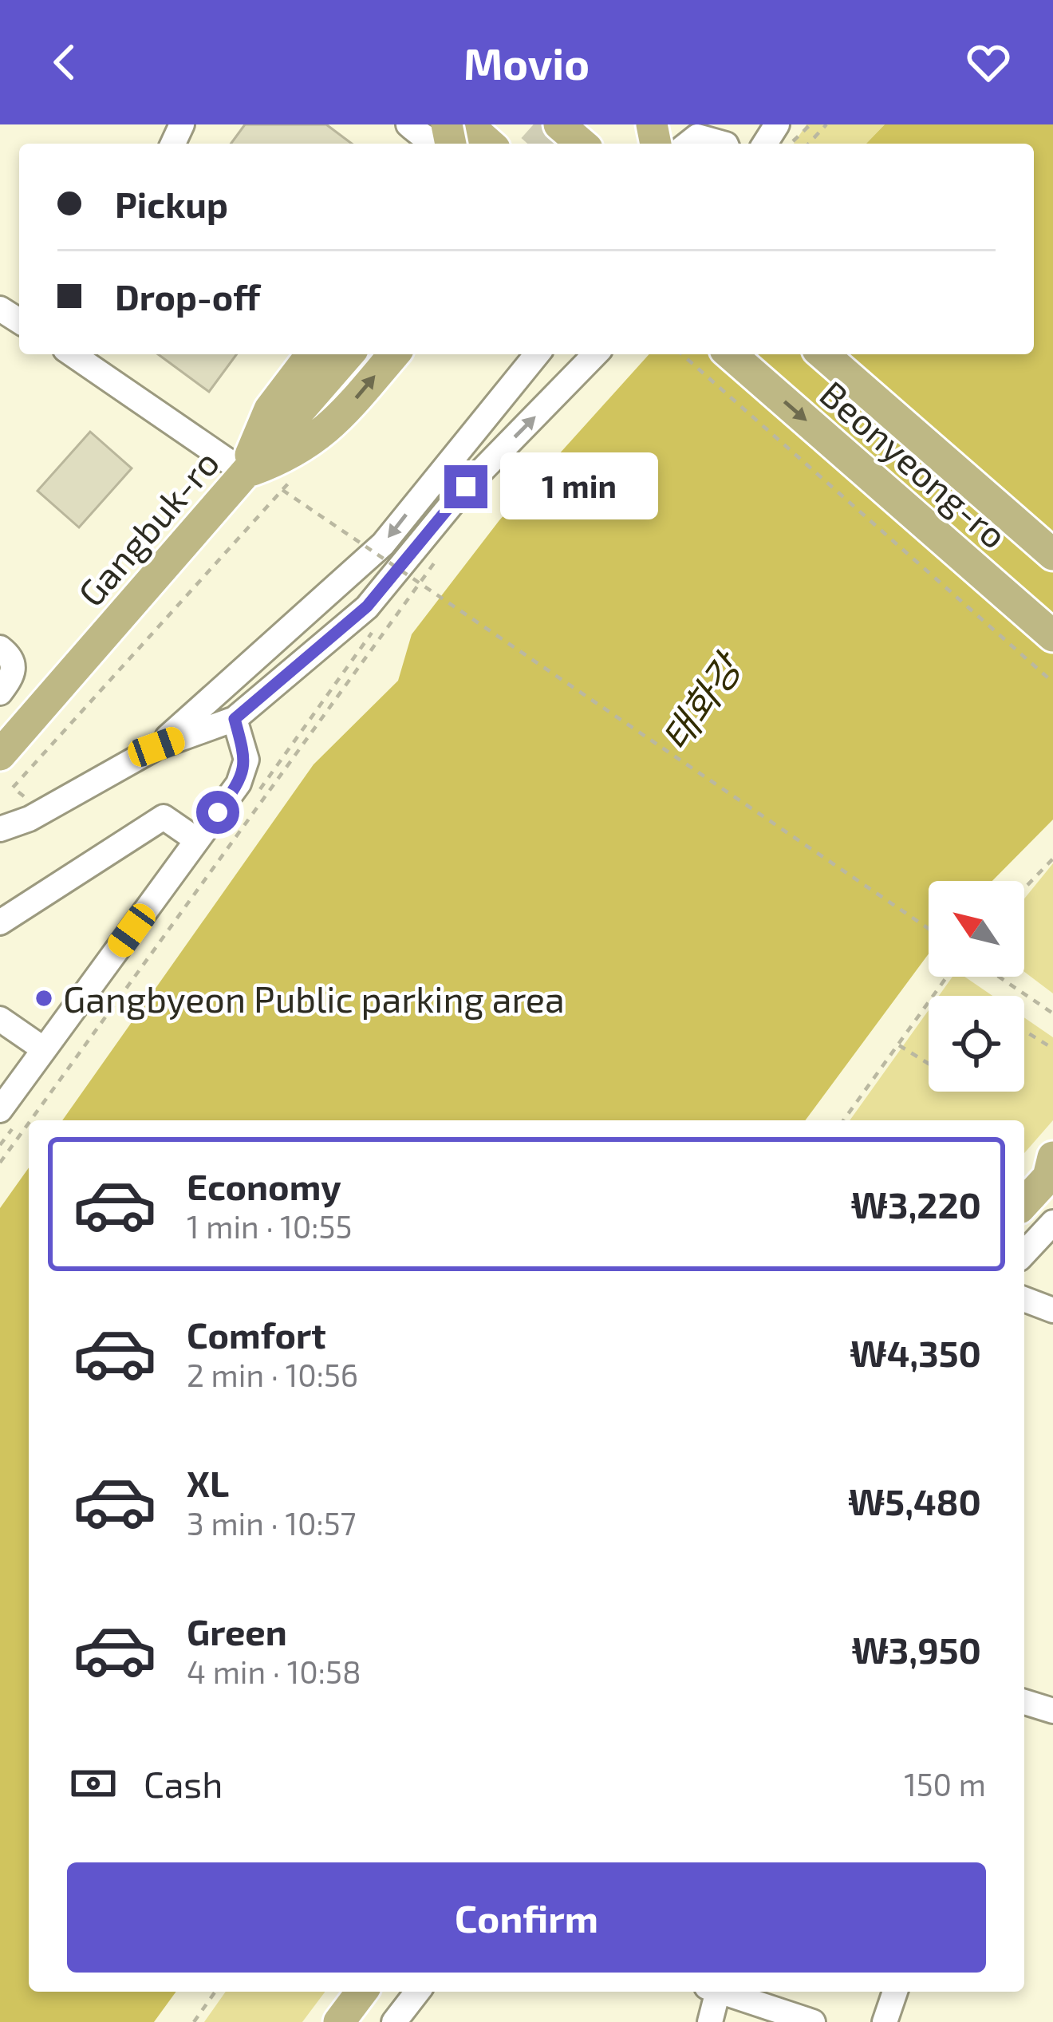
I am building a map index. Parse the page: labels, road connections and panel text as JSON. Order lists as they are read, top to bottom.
{
  "streets": {
    "main road": ["Beonyeong-ro", "Gangbuk-ro"]
  },
  "water": ["태화강"],
  "places": ["Gangbyeon Public parking area"],
  "north": "top left",
  "page": {
    "header": "Movio",
    "banner": ["Pickup", "Drop-off"],
    "bubble": "1 min",
    "list": [
      {
        "name": "Economy",
        "note": "1 min · 10:55",
        "value": "₩3,220"
      },
      {
        "name": "Comfort",
        "note": "2 min · 10:56",
        "value": "₩4,350"
      },
      {
        "name": "XL",
        "note": "3 min · 10:57",
        "value": "₩5,480"
      },
      {
        "name": "Green",
        "note": "4 min · 10:58",
        "value": "₩3,950"
      }
    ],
    "pay": ["Cash", "150 m"],
    "buttons": "Confirm"
  }
}
